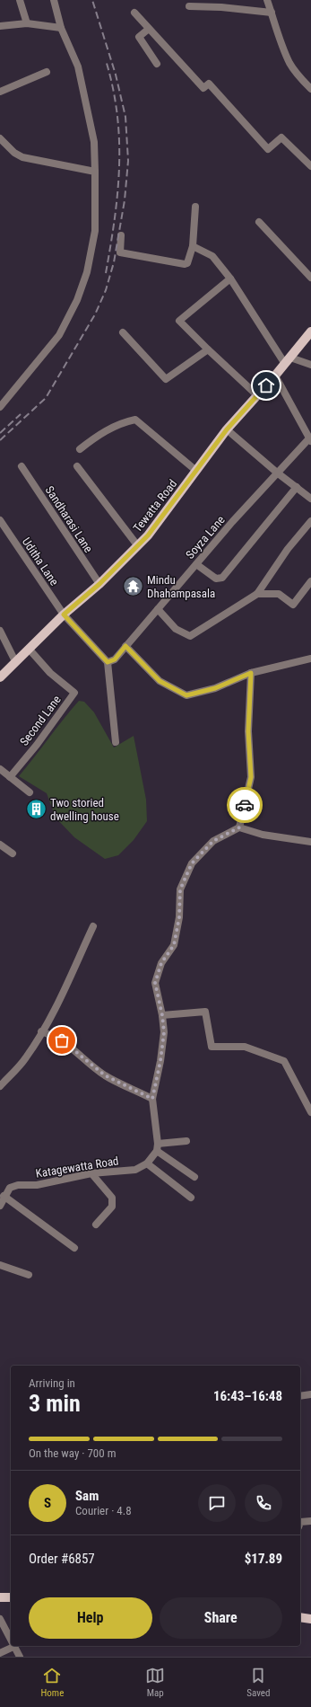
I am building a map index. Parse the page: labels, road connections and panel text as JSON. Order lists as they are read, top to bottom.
{
  "streets": {
    "main road": ["Tewatta Road"],
    "street": [
      "Sandharasi Lane",
      "Soyza Lane",
      "Uditha Lane",
      "Second Lane",
      "Katagewatta Road"
    ]
  },
  "crossings": [
    ["Tewatta Road", "Sandharasi Lane"],
    ["Tewatta Road", "Uditha Lane"],
    ["Tewatta Road", "Second Lane"]
  ],
  "places": {
    "temple": ["Mindu Dhahampasala"],
    "building": ["Two storied dwelling house"]
  },
  "page": {
    "heading": ["3 min", "Arriving in", "16:43–16:48"],
    "panel": [
      "Sam",
      "Courier · 4.8",
      "Order #6857",
      "$17.89"
    ],
    "bar": "On the way · 700 m",
    "round": "S",
    "buttons": ["Help", "Share"],
    "tabs": ["Home", "Map", "Saved"]
  }
}
